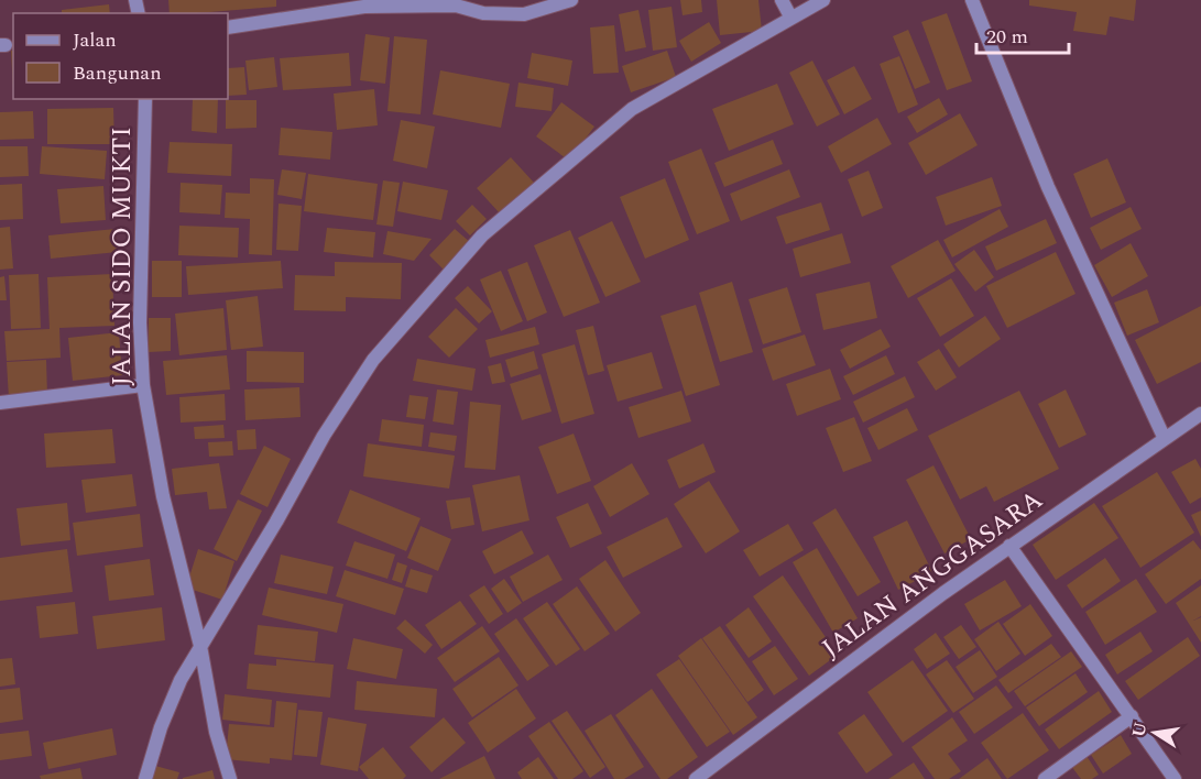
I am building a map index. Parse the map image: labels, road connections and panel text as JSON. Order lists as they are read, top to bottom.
{
  "streets": {
    "street": ["JALAN SIDO MUKTI", "JALAN ANGGASARA"]
  },
  "legend": ["Jalan", "Bangunan"],
  "scale_bar": "20 m",
  "north": "left"
}
